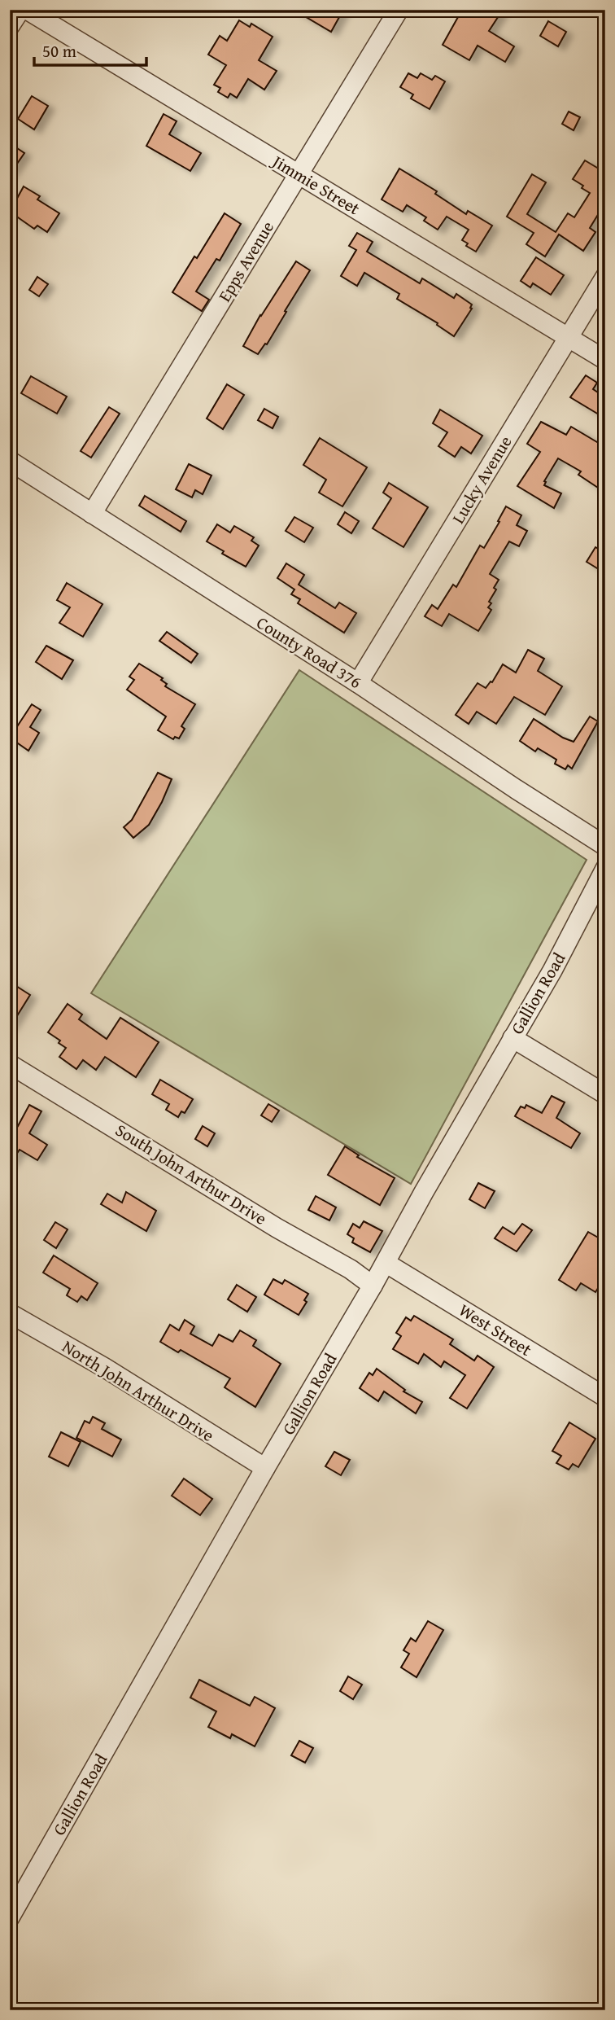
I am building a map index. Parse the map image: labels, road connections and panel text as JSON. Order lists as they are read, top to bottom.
{
  "streets": {
    "street": [
      "Jimmie Street",
      "Epps Avenue",
      "Lucky Avenue",
      "County Road 376",
      "Gallion Road",
      "South John Arthur Drive",
      "West Street",
      "North John Arthur Drive"
    ]
  },
  "crossings": [
    ["Jimmie Street", "Epps Avenue"],
    ["Jimmie Street", "Lucky Avenue"],
    ["Epps Avenue", "County Road 376"],
    ["Lucky Avenue", "County Road 376"],
    ["Gallion Road", "South John Arthur Drive"],
    ["Gallion Road", "West Street"],
    ["Gallion Road", "North John Arthur Drive"]
  ],
  "scale_bar": "50 m"
}
